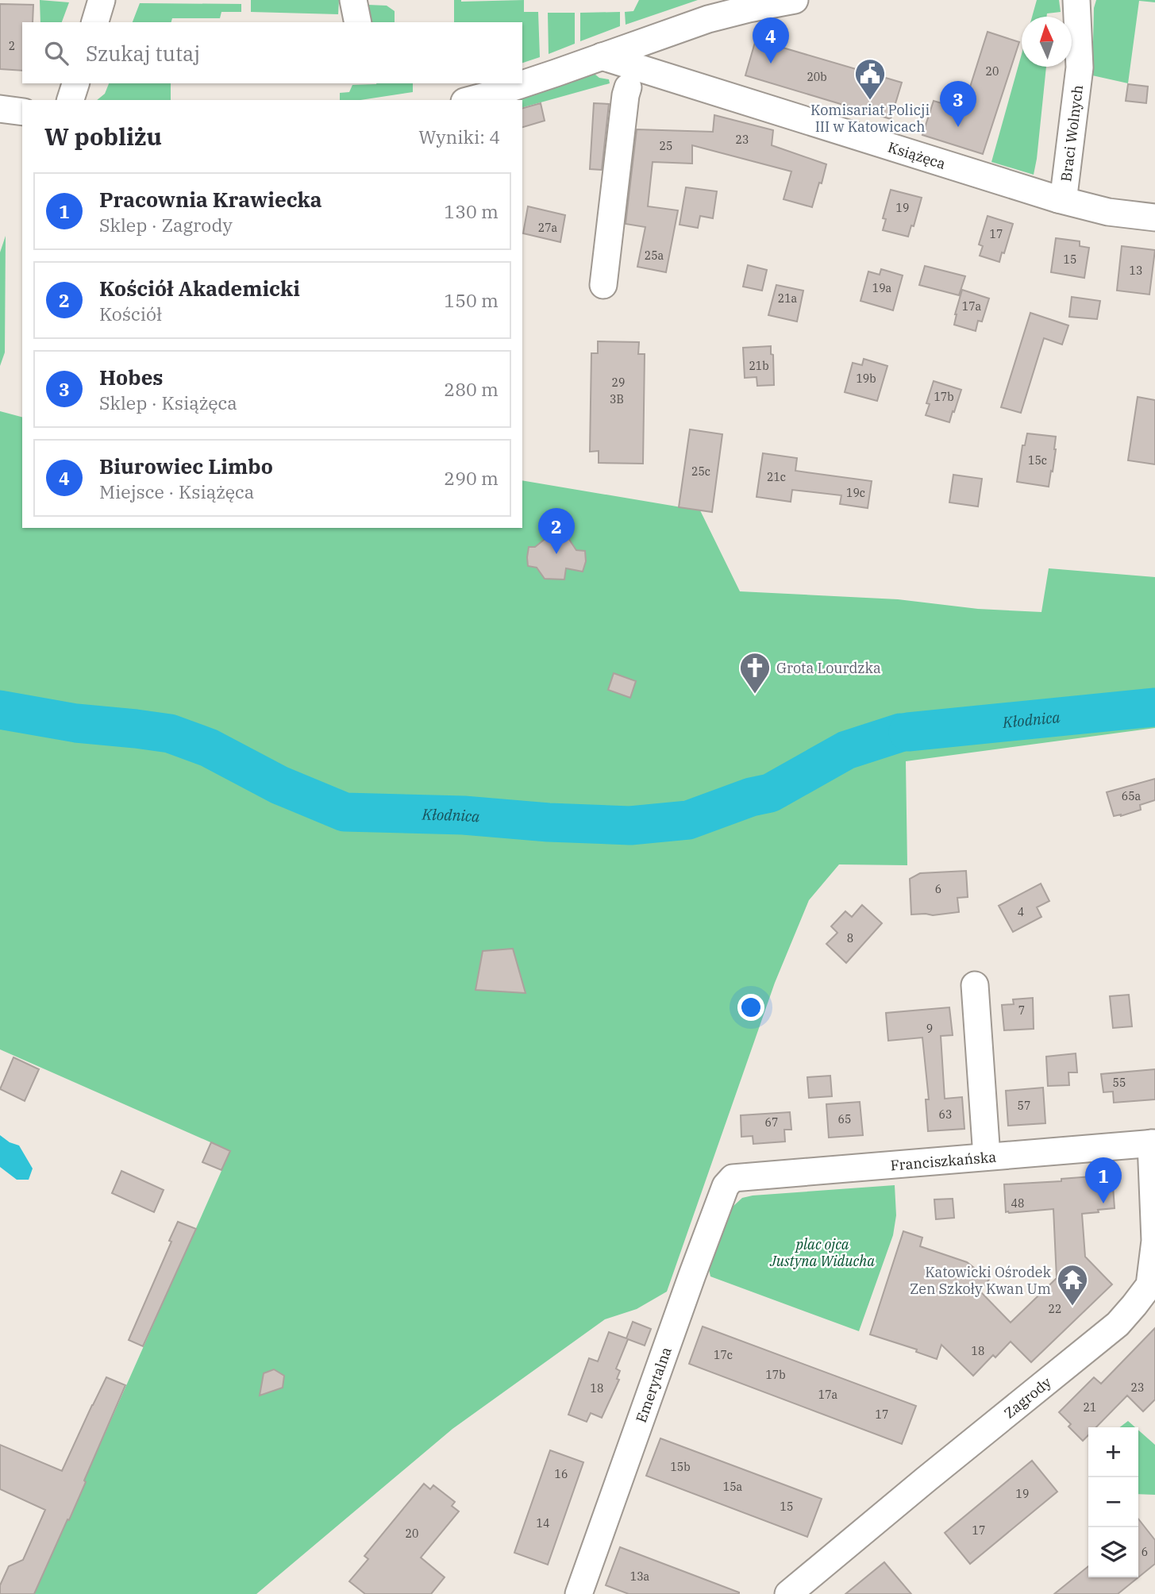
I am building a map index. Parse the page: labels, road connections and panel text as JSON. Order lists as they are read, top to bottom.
{
  "streets": {
    "street": [
      "Braci Wolnych",
      "Książęca",
      "Franciszkańska",
      "Emerytalna",
      "Zagrody"
    ]
  },
  "crossings": [
    ["Braci Wolnych", "Książęca"],
    ["Franciszkańska", "Emerytalna"],
    ["Franciszkańska", "Zagrody"]
  ],
  "water": ["Kłodnica"],
  "parks": ["plac ojca Justyna Widucha"],
  "places": {
    "public building": ["Komisariat Policji III w Katowicach"],
    "church": ["Grota Lourdzka"],
    "temple": ["Katowicki Ośrodek Zen Szkoły Kwan Um"]
  },
  "house_numbers": [
    "2",
    "20",
    "20b",
    "23",
    "25",
    "19",
    "27a",
    "17",
    "25a",
    "15",
    "13",
    "19a",
    "21a",
    "17a",
    "21b",
    "19b",
    "29",
    "17b",
    "3B",
    "15c",
    "25c",
    "21c",
    "19c",
    "65a",
    "6",
    "4",
    "8",
    "7",
    "9",
    "55",
    "57",
    "63",
    "65",
    "67",
    "48",
    "22",
    "18",
    "17c",
    "17b",
    "23",
    "18",
    "17a",
    "21",
    "17",
    "15b",
    "16",
    "15a",
    "19",
    "15",
    "14",
    "17",
    "20",
    "6",
    "13a"
  ],
  "north": "top",
  "page": {
    "pins": [
      "4",
      "3",
      "2",
      "1"
    ],
    "search": "Szukaj tutaj",
    "heading": ["W pobliżu", "Wyniki: 4"],
    "list": [
      {
        "mark": "1",
        "name": "Pracownia Krawiecka",
        "note": "Sklep · Zagrody",
        "value": "130 m"
      },
      {
        "mark": "2",
        "name": "Kościół Akademicki",
        "note": "Kościół",
        "value": "150 m"
      },
      {
        "mark": "3",
        "name": "Hobes",
        "note": "Sklep · Książęca",
        "value": "280 m"
      },
      {
        "mark": "4",
        "name": "Biurowiec Limbo",
        "note": "Miejsce · Książęca",
        "value": "290 m"
      }
    ],
    "map_buttons": ["+", "−"]
  }
}
